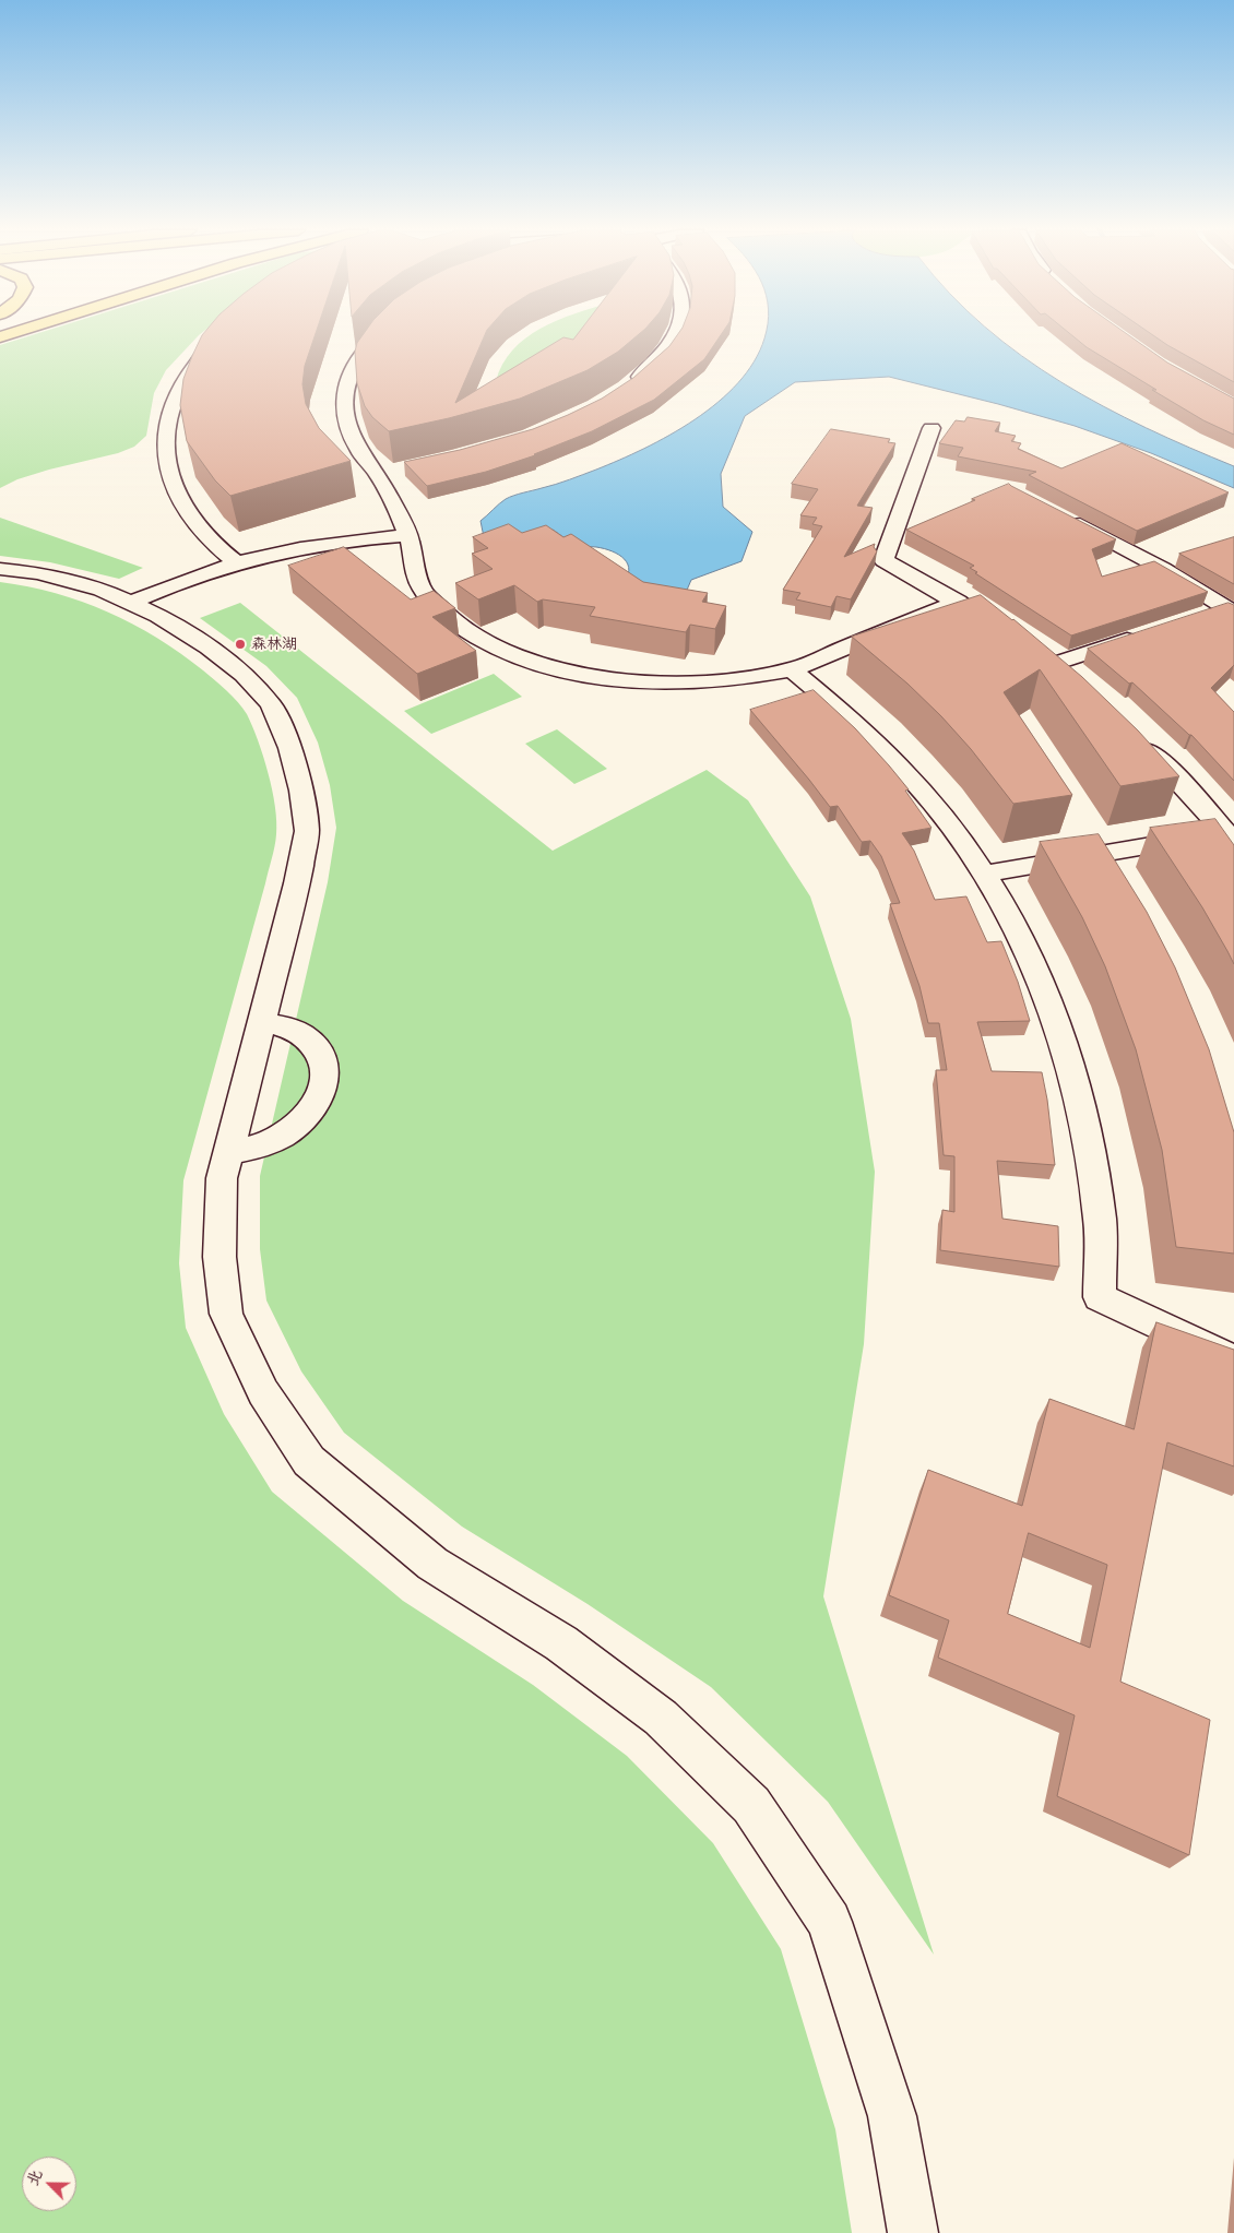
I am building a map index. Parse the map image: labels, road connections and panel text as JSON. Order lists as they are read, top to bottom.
{
  "places": ["森林湖"],
  "north": "top left"
}
